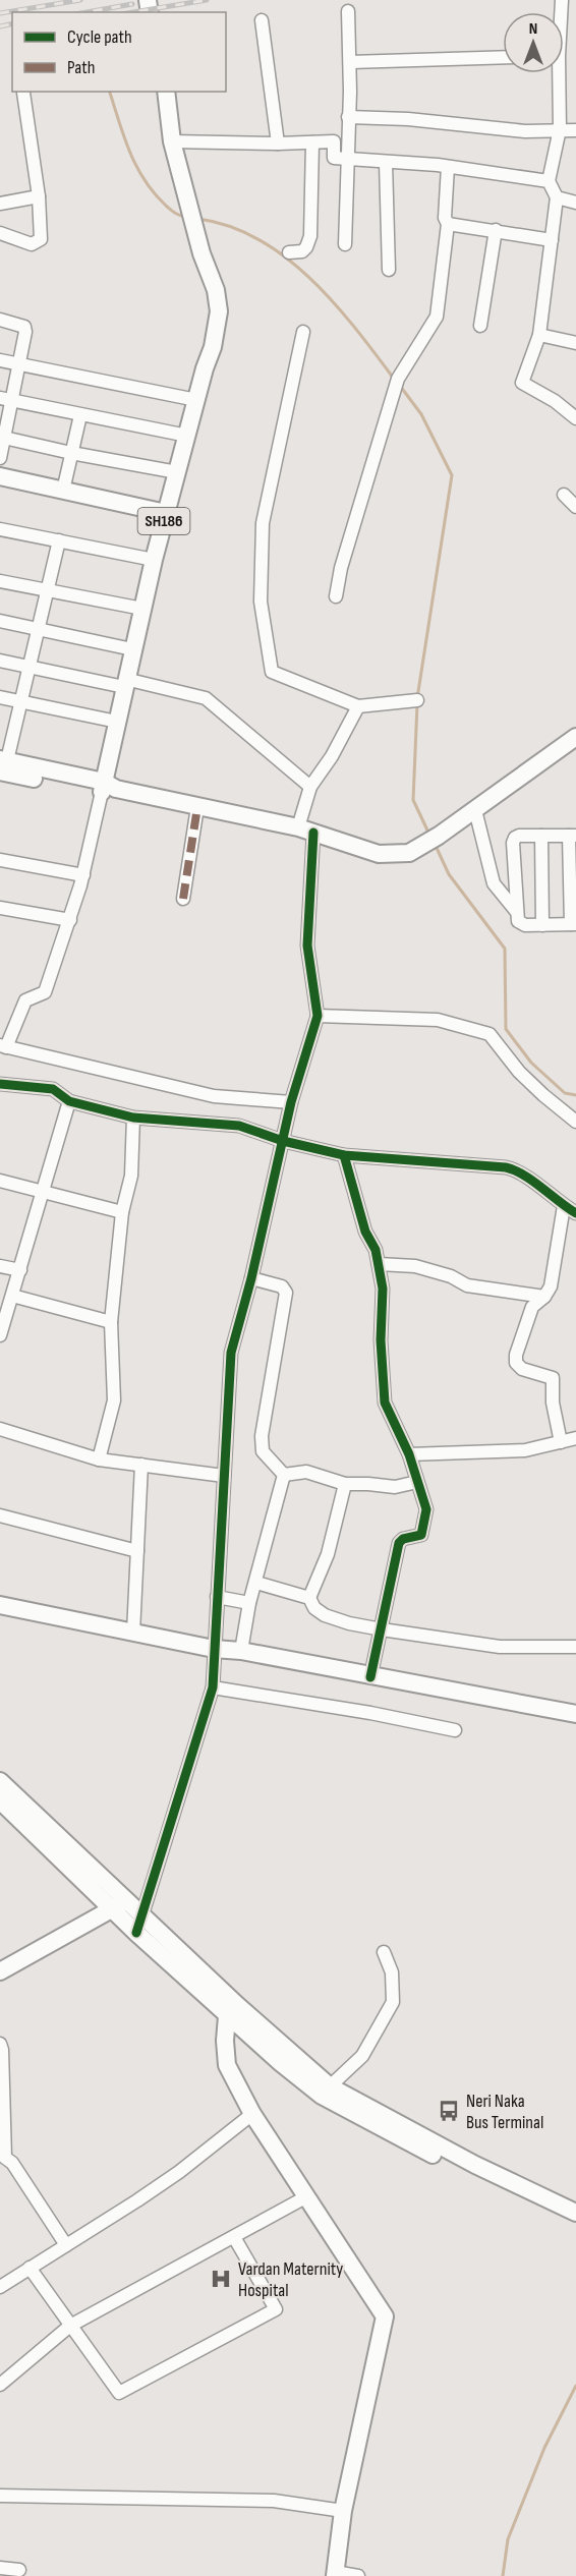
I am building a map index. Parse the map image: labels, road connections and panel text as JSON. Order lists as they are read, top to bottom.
{
  "streets": {
    "main road": ["SH186"]
  },
  "places": {
    "bus stop": ["Neri Naka Bus Terminal"],
    "hospital": ["Vardan Maternity Hospital"]
  },
  "legend": ["Cycle path", "Path"],
  "north": "top"
}
